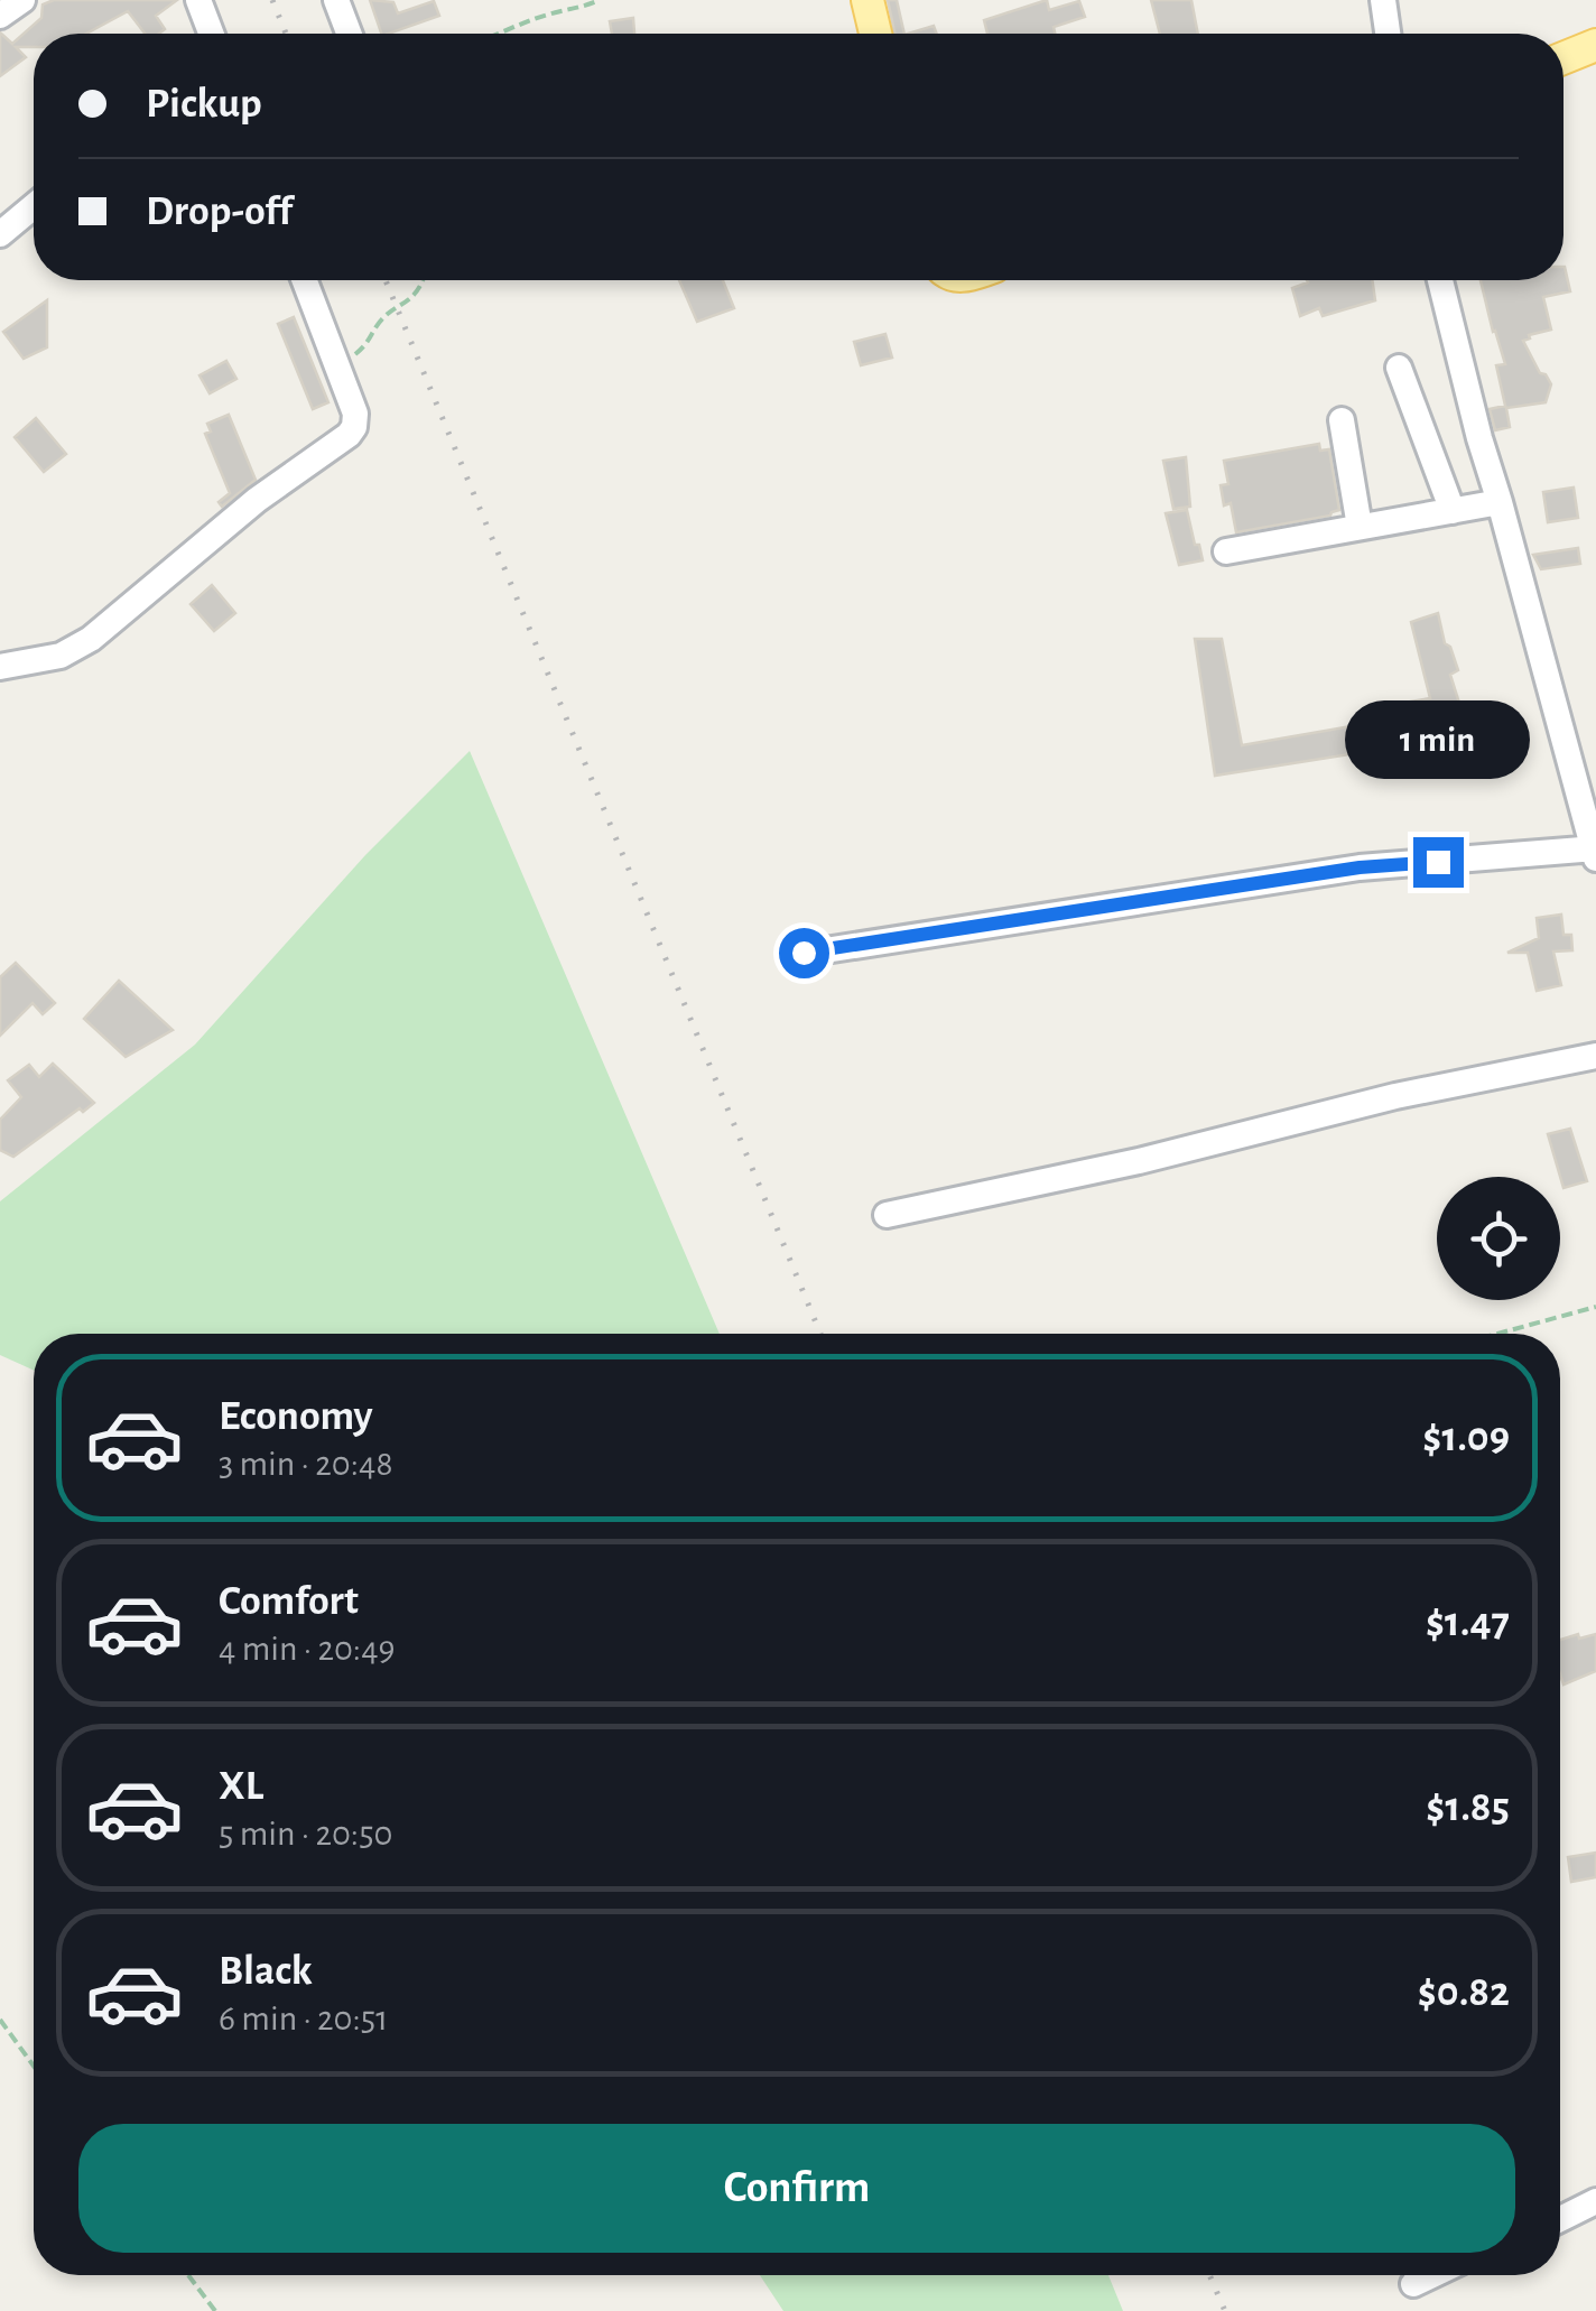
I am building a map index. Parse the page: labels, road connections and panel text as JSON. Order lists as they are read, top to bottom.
{
  "page": {
    "banner": ["Pickup", "Drop-off"],
    "bubble": "1 min",
    "list": [
      {
        "name": "Economy",
        "note": "3 min · 20:48",
        "value": "$1.09"
      },
      {
        "name": "Comfort",
        "note": "4 min · 20:49",
        "value": "$1.47"
      },
      {
        "name": "XL",
        "note": "5 min · 20:50",
        "value": "$1.85"
      },
      {
        "name": "Black",
        "note": "6 min · 20:51",
        "value": "$0.82"
      }
    ],
    "buttons": "Confirm"
  }
}
